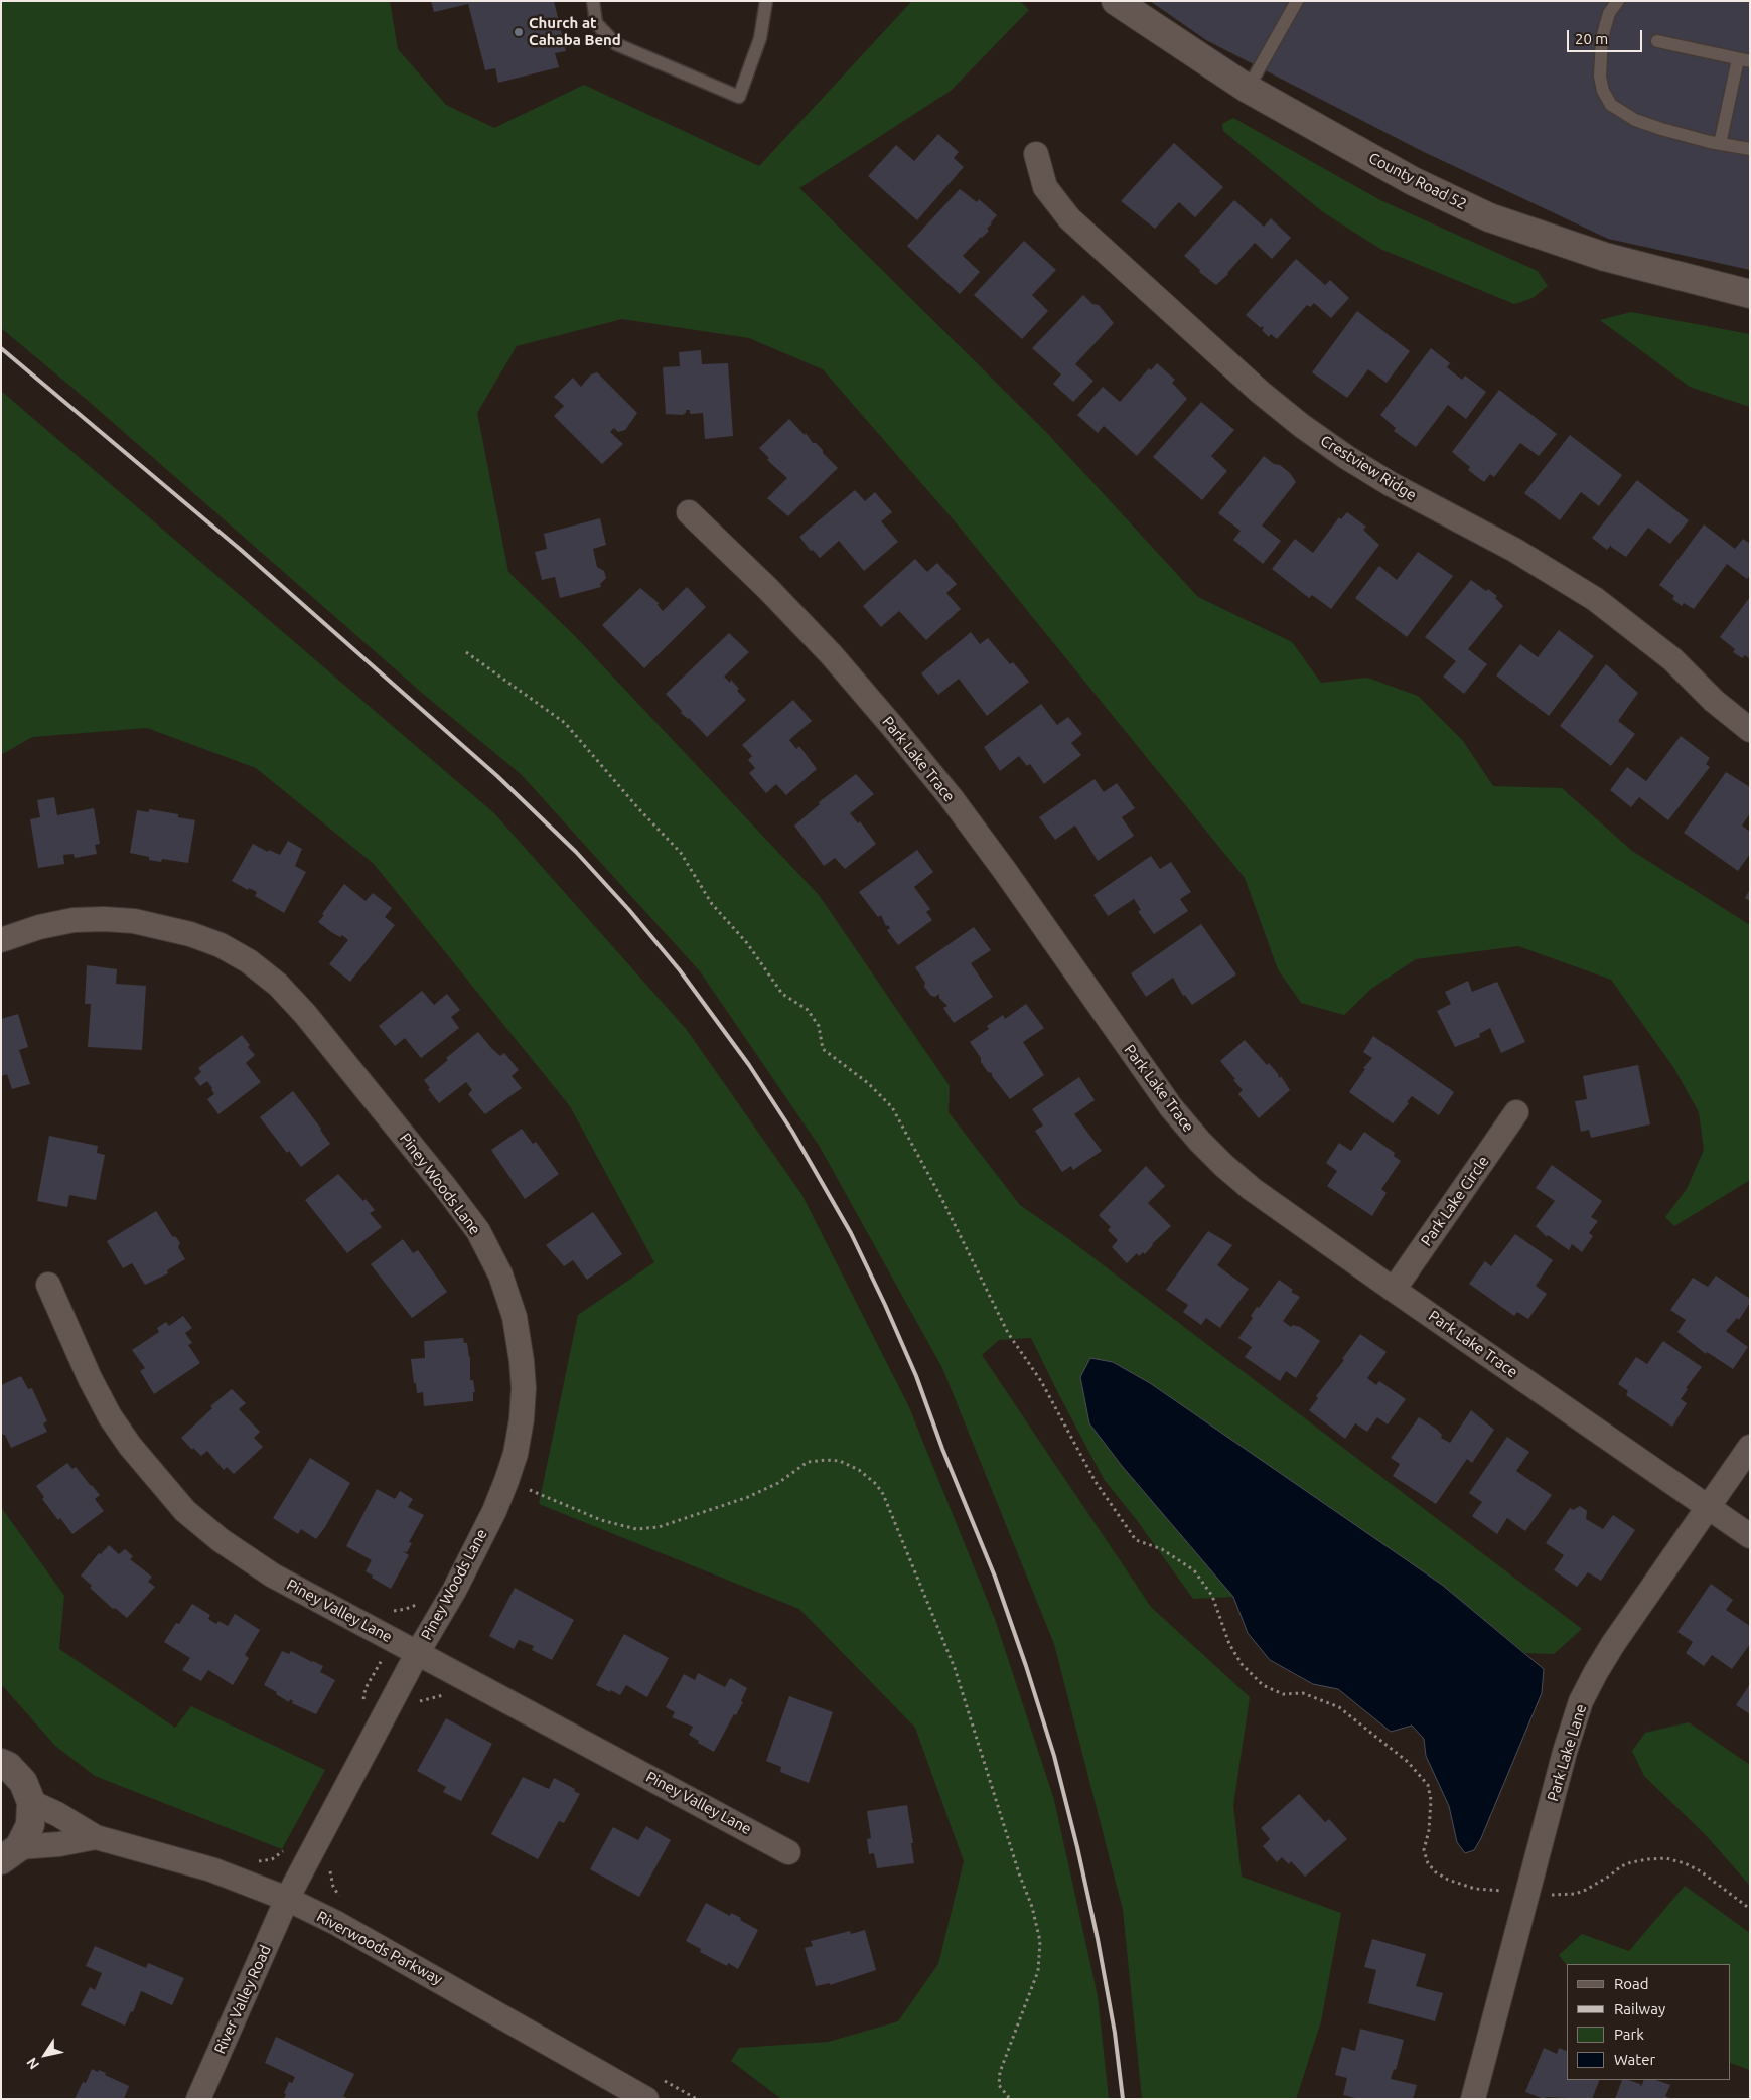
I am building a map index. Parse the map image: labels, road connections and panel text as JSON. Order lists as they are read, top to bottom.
{
  "streets": {
    "main road": ["County Road 52"],
    "street": [
      "Crestview Ridge",
      "Park Lake Trace",
      "Piney Woods Lane",
      "Park Lake Circle",
      "Piney Valley Lane",
      "Park Lake Lane",
      "Riverwoods Parkway",
      "River Valley Road"
    ]
  },
  "crossings": [
    ["Park Lake Trace", "Park Lake Circle"],
    ["Park Lake Trace", "Park Lake Lane"],
    ["Piney Woods Lane", "Piney Valley Lane"],
    ["Piney Woods Lane", "Riverwoods Parkway"],
    ["Piney Woods Lane", "River Valley Road"],
    ["Riverwoods Parkway", "River Valley Road"]
  ],
  "places": ["Church at Cahaba Bend"],
  "legend": [
    "Road",
    "Railway",
    "Park",
    "Water"
  ],
  "scale_bar": "20 m",
  "north": "bottom left"
}
